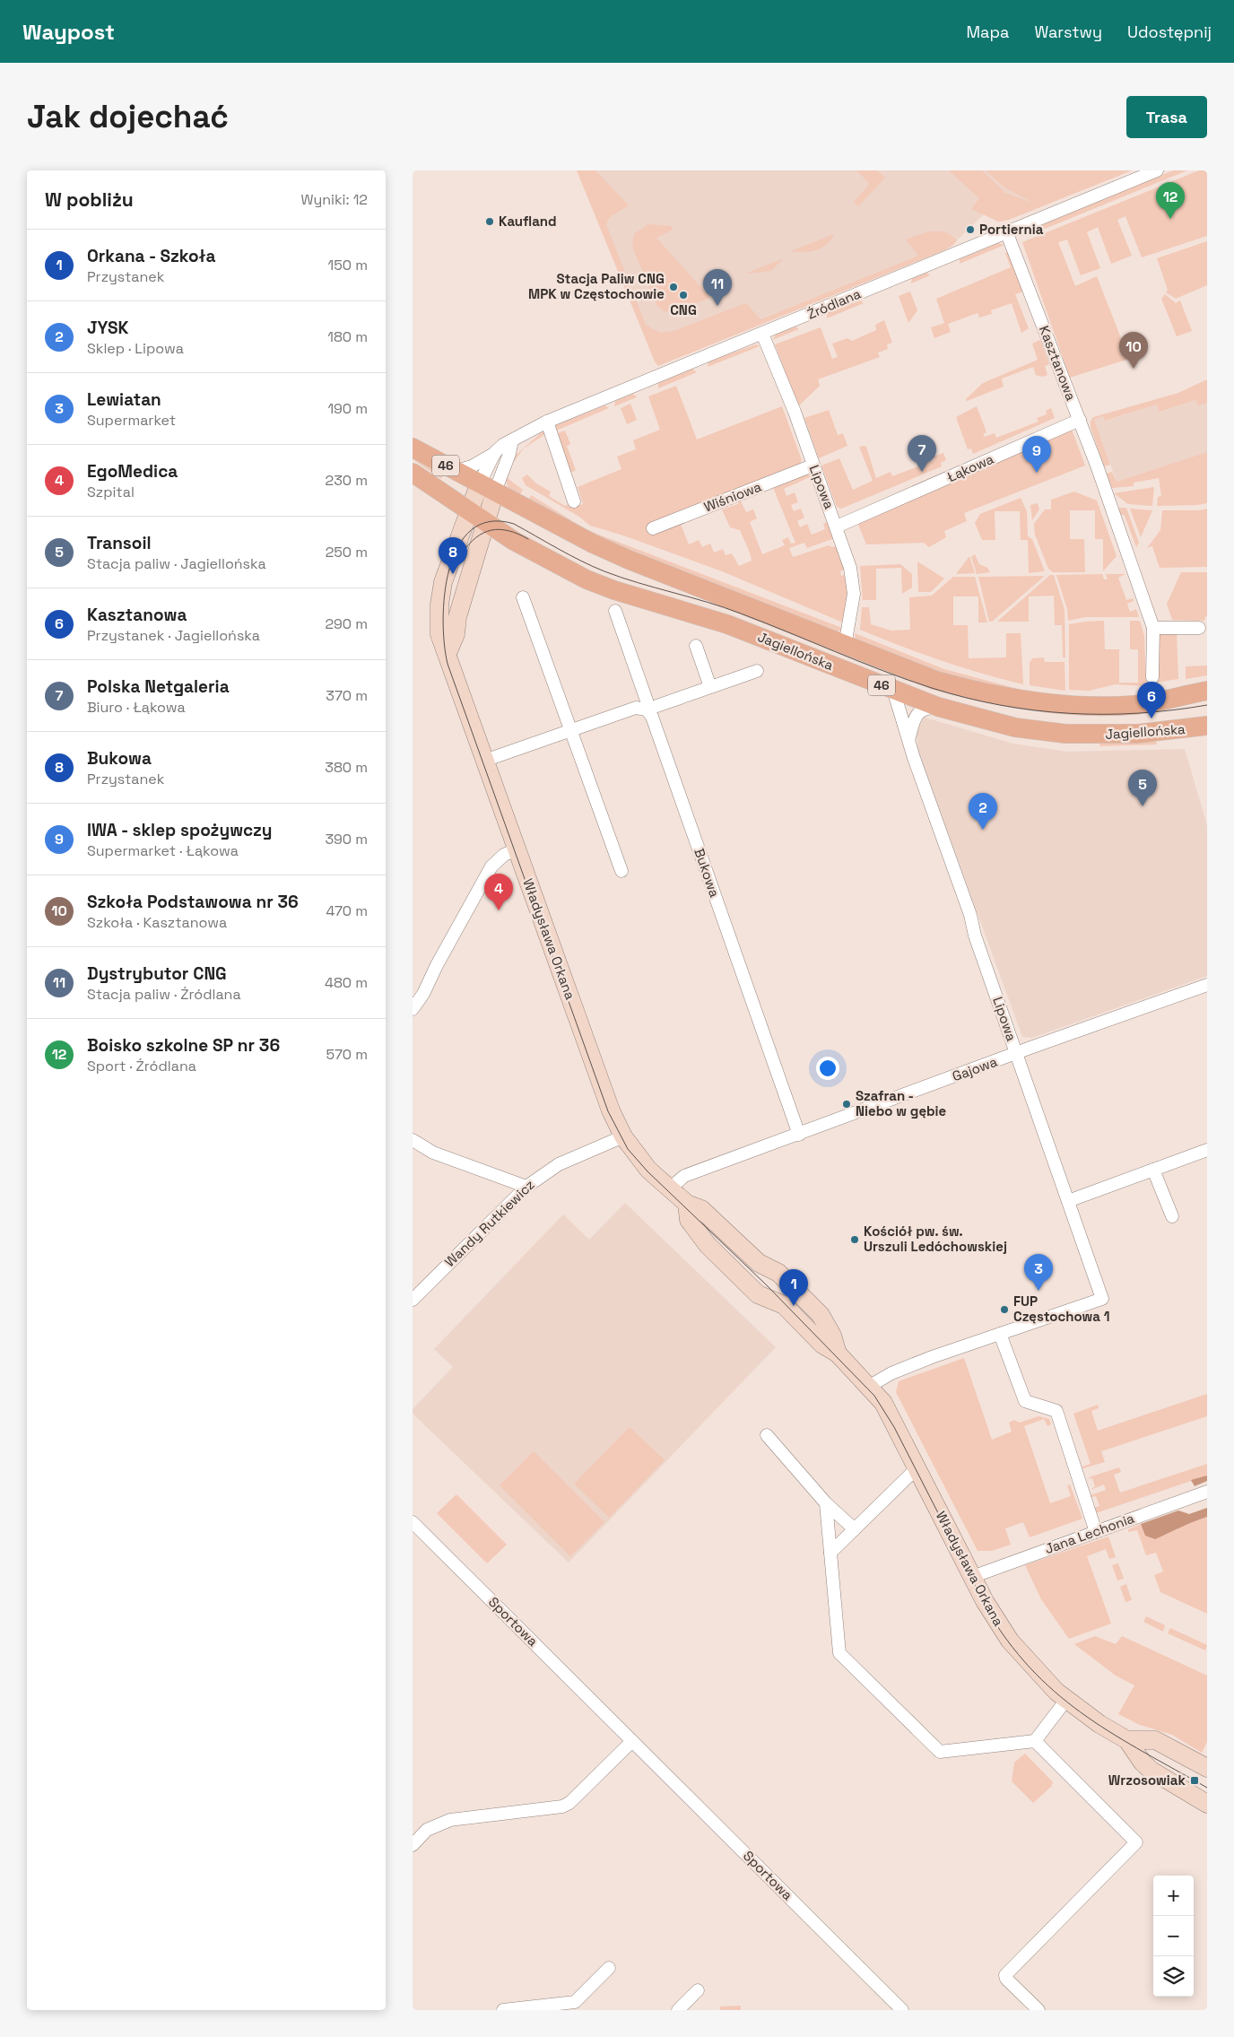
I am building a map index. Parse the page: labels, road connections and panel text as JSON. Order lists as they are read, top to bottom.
{
  "streets": {
    "main road": ["46", "Jagiellońska"],
    "street": [
      "Źródlana",
      "Kasztanowa",
      "Łąkowa",
      "Lipowa",
      "Wiśniowa",
      "Bukowa",
      "Władysława Orkana",
      "Gajowa",
      "Wandy Rutkiewicz",
      "Jana Lechonia",
      "Sportowa"
    ]
  },
  "crossings": [
    ["Źródlana", "Kasztanowa"],
    ["Źródlana", "Lipowa"],
    ["Źródlana", "Jagiellońska"],
    ["Źródlana", "Władysława Orkana"],
    ["Kasztanowa", "Łąkowa"],
    ["Łąkowa", "Lipowa"],
    ["Lipowa", "Wiśniowa"],
    ["Lipowa", "Jagiellońska"],
    ["Lipowa", "Gajowa"],
    ["Jagiellońska", "Władysława Orkana"],
    ["Bukowa", "Gajowa"],
    ["Władysława Orkana", "Gajowa"],
    ["Władysława Orkana", "Wandy Rutkiewicz"],
    ["Władysława Orkana", "Jana Lechonia"]
  ],
  "places": {
    "other": [
      "Kaufland",
      "Portiernia",
      "Stacja Paliw CNG MPK w Częstochowie",
      "CNG",
      "Szafran - Niebo w gębie",
      "Kościół pw. św. Urszuli Ledóchowskiej",
      "FUP Częstochowa 1"
    ],
    "transit": ["Wrzosowiak"]
  },
  "page": {
    "header": "Waypost",
    "nav": ["Mapa", "Warstwy", "Udostępnij"],
    "buttons": "Trasa",
    "title": "Jak dojechać",
    "heading": ["W pobliżu", "Wyniki: 12"],
    "pins": [
      "12",
      "11",
      "10",
      "7",
      "9",
      "8",
      "6",
      "5",
      "2",
      "4",
      "3",
      "1"
    ],
    "list": [
      {
        "mark": "1",
        "name": "Orkana - Szkoła",
        "note": "Przystanek",
        "value": "150 m"
      },
      {
        "mark": "2",
        "name": "JYSK",
        "note": "Sklep · Lipowa",
        "value": "180 m"
      },
      {
        "mark": "3",
        "name": "Lewiatan",
        "note": "Supermarket",
        "value": "190 m"
      },
      {
        "mark": "4",
        "name": "EgoMedica",
        "note": "Szpital",
        "value": "230 m"
      },
      {
        "mark": "5",
        "name": "Transoil",
        "note": "Stacja paliw · Jagiellońska",
        "value": "250 m"
      },
      {
        "mark": "6",
        "name": "Kasztanowa",
        "note": "Przystanek · Jagiellońska",
        "value": "290 m"
      },
      {
        "mark": "7",
        "name": "Polska Netgaleria",
        "note": "Biuro · Łąkowa",
        "value": "370 m"
      },
      {
        "mark": "8",
        "name": "Bukowa",
        "note": "Przystanek",
        "value": "380 m"
      },
      {
        "mark": "9",
        "name": "IWA - sklep spożywczy",
        "note": "Supermarket · Łąkowa",
        "value": "390 m"
      },
      {
        "mark": "10",
        "name": "Szkoła Podstawowa nr 36",
        "note": "Szkoła · Kasztanowa",
        "value": "470 m"
      },
      {
        "mark": "11",
        "name": "Dystrybutor CNG",
        "note": "Stacja paliw · Źródlana",
        "value": "480 m"
      },
      {
        "mark": "12",
        "name": "Boisko szkolne SP nr 36",
        "note": "Sport · Źródlana",
        "value": "570 m"
      }
    ],
    "map_buttons": ["+", "−"]
  }
}
